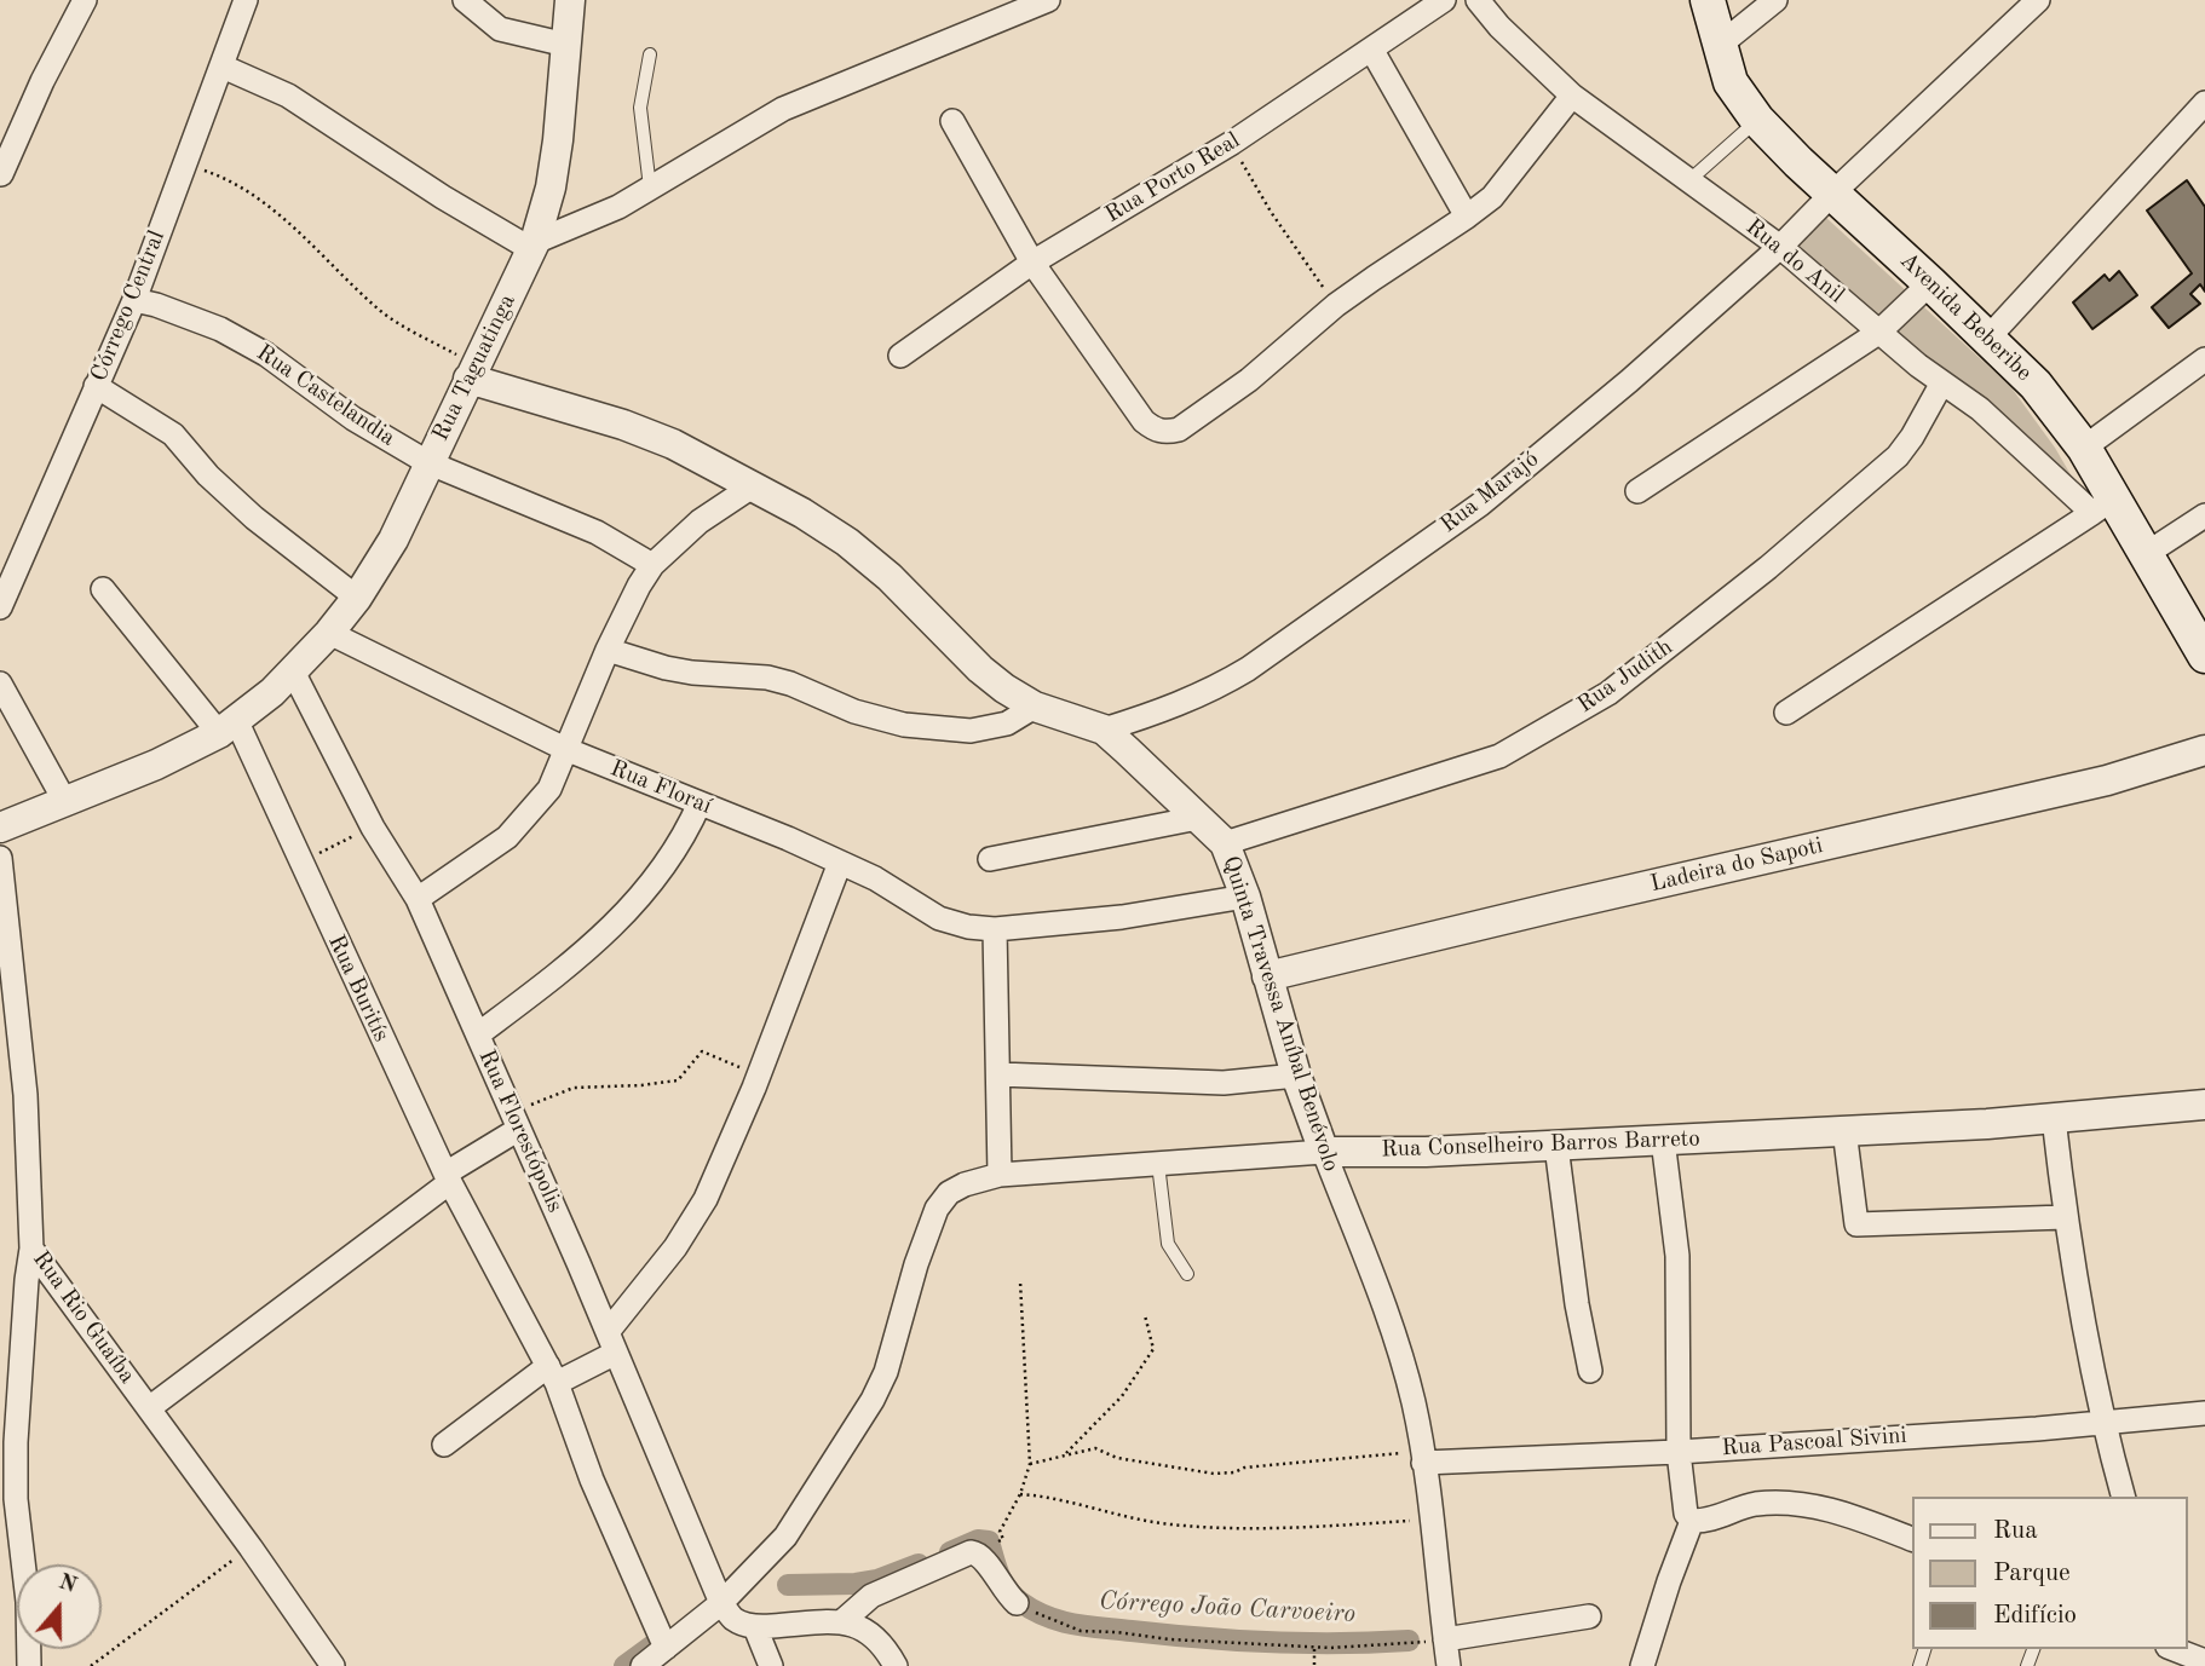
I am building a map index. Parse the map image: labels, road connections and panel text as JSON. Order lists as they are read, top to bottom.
{
  "streets": {
    "main road": ["Avenida Beberibe"],
    "street": [
      "Rua Porto Real",
      "Rua do Anil",
      "Córrego Central",
      "Rua Taguatinga",
      "Rua Castelandia",
      "Rua Marajó",
      "Rua Judith",
      "Rua Floraí",
      "Ladeira do Sapoti",
      "Rua Buritís",
      "Quinta Travessa Aníbal Benévolo",
      "Rua Florestópolis",
      "Rua Conselheiro Barros Barreto",
      "Rua Rio Guaíba",
      "Rua Pascoal Sivini"
    ]
  },
  "crossings": [
    ["Rua do Anil", "Avenida Beberibe"],
    ["Rua do Anil", "Rua Marajó"],
    ["Rua do Anil", "Rua Judith"],
    ["Córrego Central", "Rua Castelandia"],
    ["Avenida Beberibe", "Rua Marajó"],
    ["Rua Taguatinga", "Rua Castelandia"],
    ["Rua Taguatinga", "Rua Floraí"],
    ["Rua Taguatinga", "Rua Buritís"],
    ["Rua Taguatinga", "Quinta Travessa Aníbal Benévolo"],
    ["Rua Taguatinga", "Rua Florestópolis"],
    ["Rua Marajó", "Quinta Travessa Aníbal Benévolo"],
    ["Rua Judith", "Quinta Travessa Aníbal Benévolo"],
    ["Rua Floraí", "Quinta Travessa Aníbal Benévolo"],
    ["Ladeira do Sapoti", "Quinta Travessa Aníbal Benévolo"],
    ["Rua Buritís", "Rua Conselheiro Barros Barreto"],
    ["Quinta Travessa Aníbal Benévolo", "Rua Conselheiro Barros Barreto"],
    ["Quinta Travessa Aníbal Benévolo", "Rua Pascoal Sivini"],
    ["Rua Florestópolis", "Rua Conselheiro Barros Barreto"]
  ],
  "water": ["Córrego João Carvoeiro"],
  "legend": ["Rua", "Parque", "Edifício"],
  "north": "top"
}
